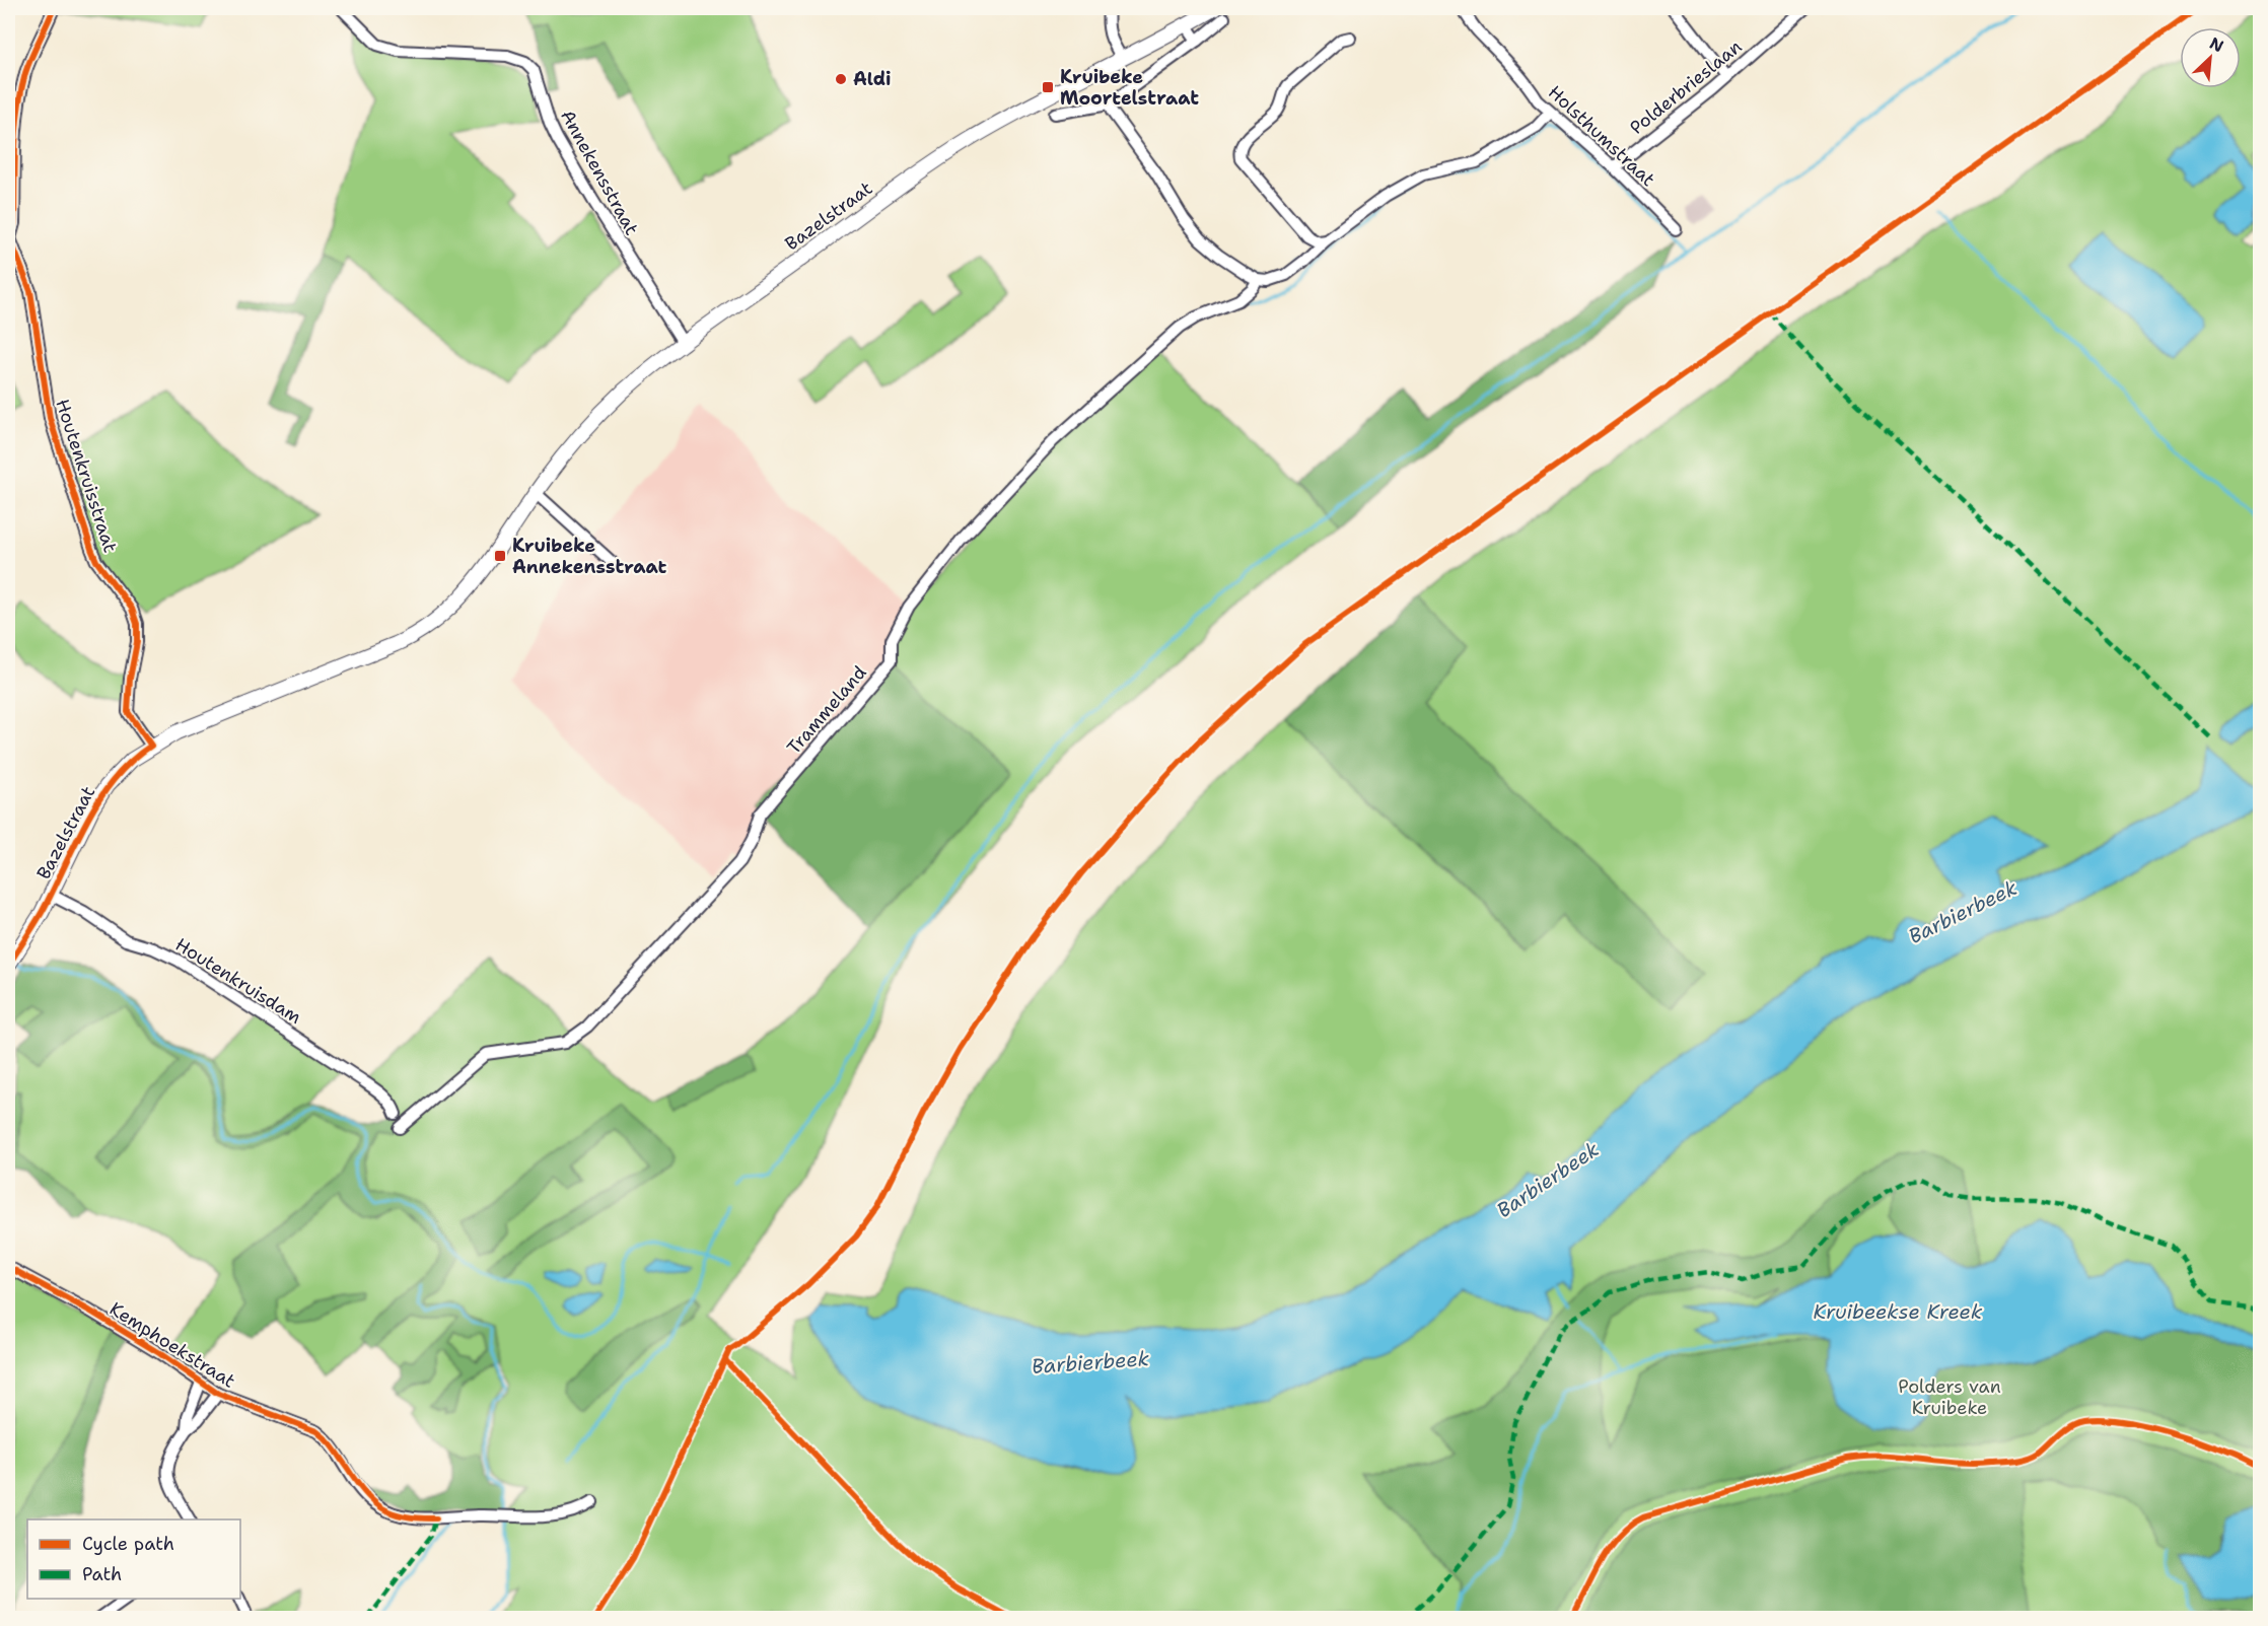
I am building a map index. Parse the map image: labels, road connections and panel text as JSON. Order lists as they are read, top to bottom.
{
  "streets": {
    "main road": ["Bazelstraat"],
    "street": [
      "Polderbrieslaan",
      "Holsthumstraat",
      "Annekensstraat",
      "Houtenkruisstraat",
      "Trammeland",
      "Houtenkruisdam",
      "Kemphoekstraat"
    ]
  },
  "crossings": [
    ["Polderbrieslaan", "Holsthumstraat"],
    ["Annekensstraat", "Bazelstraat"],
    ["Bazelstraat", "Houtenkruisstraat"],
    ["Bazelstraat", "Houtenkruisdam"]
  ],
  "water": ["Barbierbeek", "Kruibeekse Kreek"],
  "parks": ["Polders van Kruibeke"],
  "places": {
    "other": ["Aldi"],
    "transit": ["Kruibeke Moortelstraat", "Kruibeke Annekensstraat"]
  },
  "legend": ["Cycle path", "Path"],
  "north": "top right"
}
